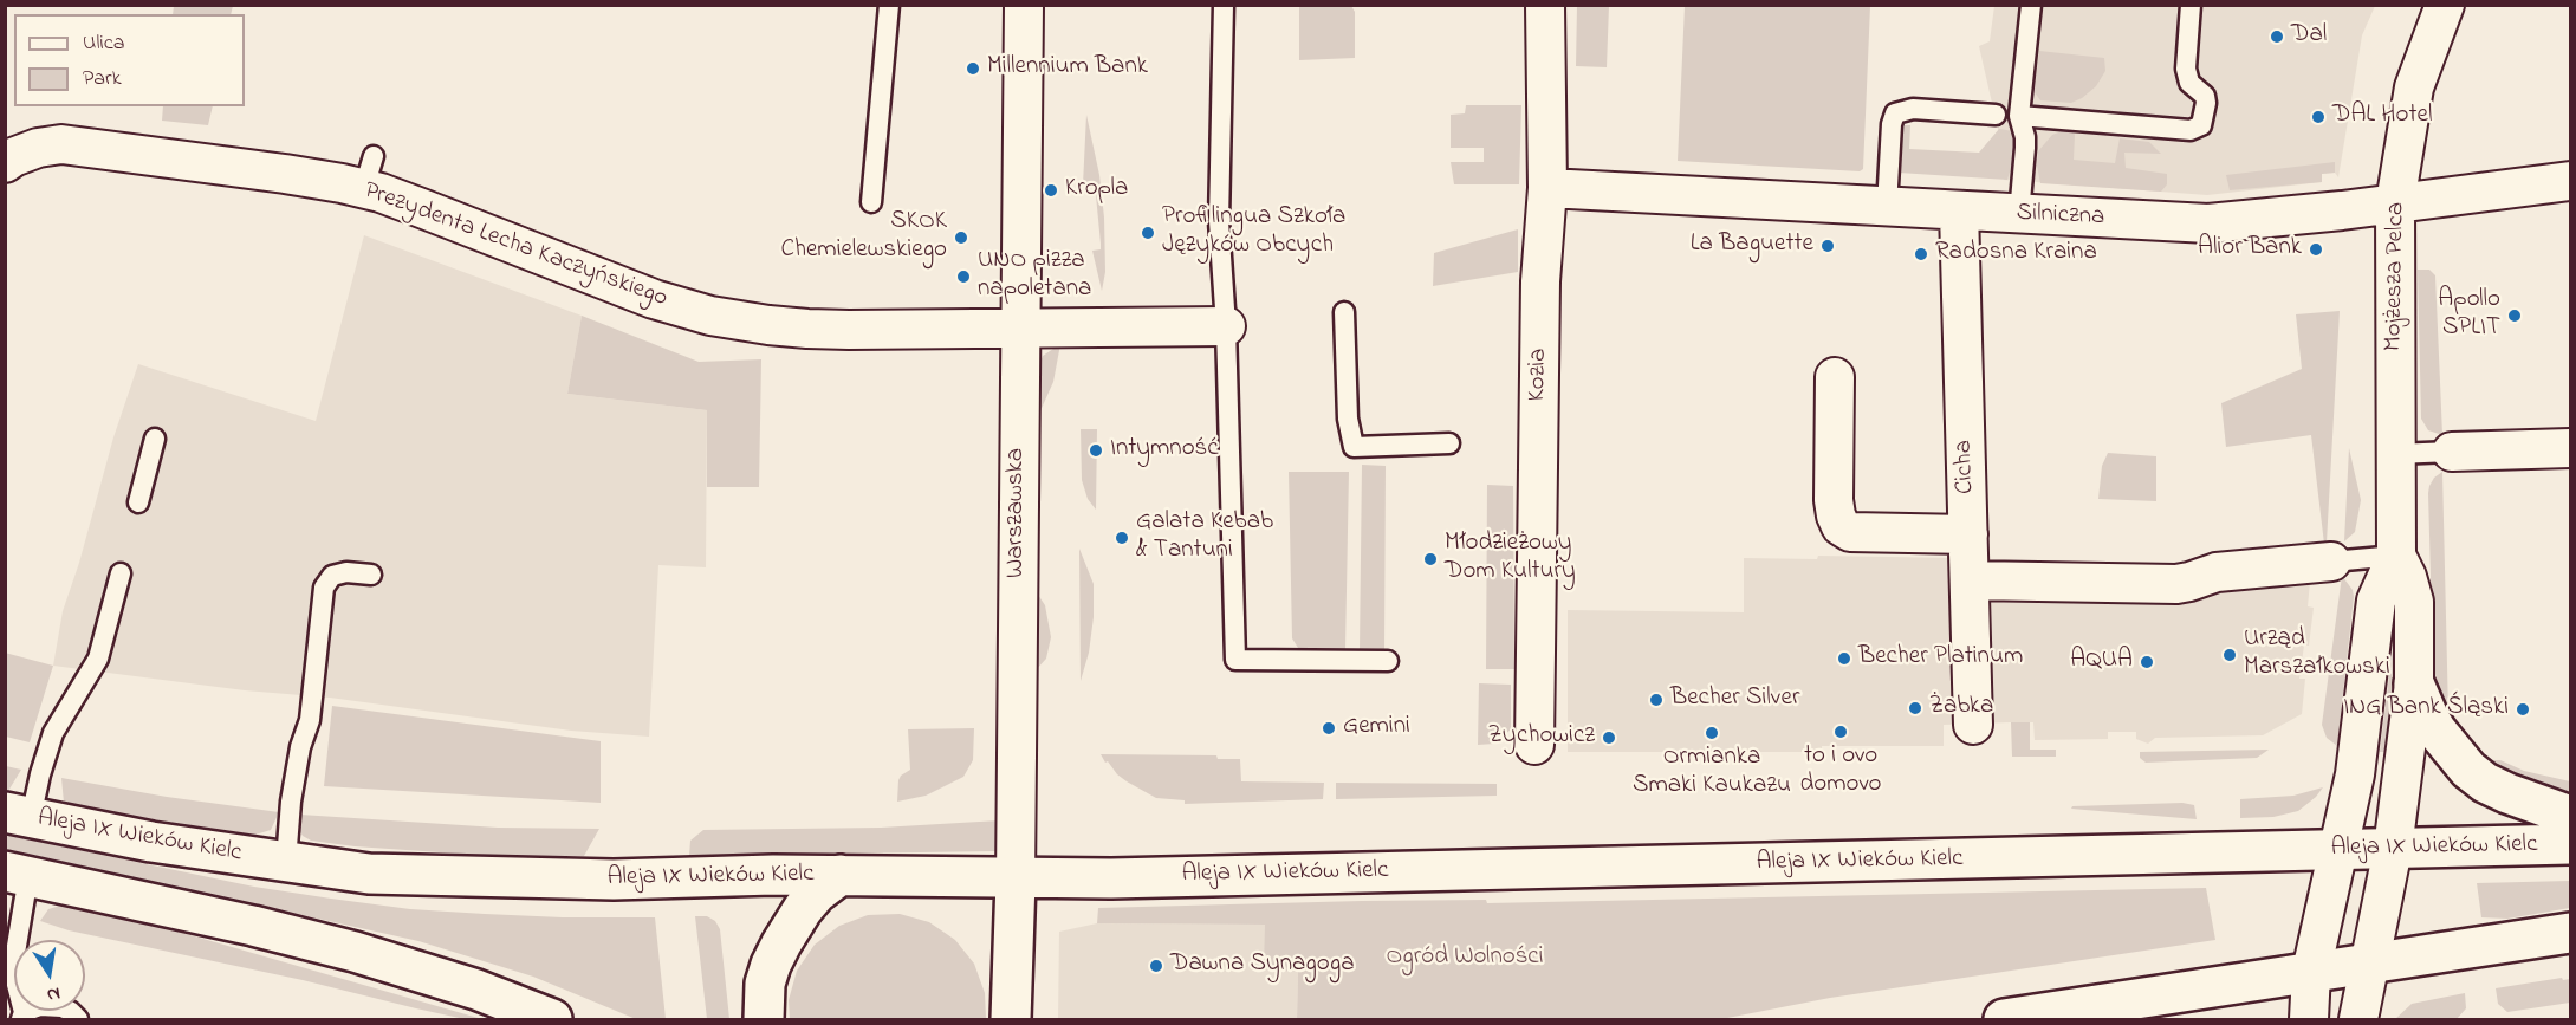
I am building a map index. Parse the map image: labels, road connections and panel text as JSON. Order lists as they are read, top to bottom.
{
  "streets": {
    "main road": ["Warszawska", "Aleja IX Wieków Kielc"],
    "street": [
      "Silniczna",
      "Prezydenta Lecha Kaczyńskiego",
      "Mojżesza Pelca",
      "Kozia",
      "Cicha"
    ]
  },
  "crossings": [
    ["Silniczna", "Mojżesza Pelca"],
    ["Silniczna", "Kozia"],
    ["Silniczna", "Cicha"],
    ["Prezydenta Lecha Kaczyńskiego", "Warszawska"],
    ["Mojżesza Pelca", "Aleja IX Wieków Kielc"],
    ["Warszawska", "Aleja IX Wieków Kielc"]
  ],
  "parks": ["Ogród Wolności"],
  "places": [
    "Dal",
    "Millennium Bank",
    "DAL Hotel",
    "Kropla",
    "Profilingua Szkoła Języków Obcych",
    "SKOK Chemielewskiego",
    "La Baguette",
    "Alior Bank",
    "Radosna Kraina",
    "UNO pizza napoletana",
    "Apollo SPLIT",
    "Intymność",
    "Galata Kebab & Tantuni",
    "Młodzieżowy Dom Kultury",
    "Urząd Marszałkowski",
    "Becher Platinum",
    "AQUA",
    "Becher Silver",
    "Żabka",
    "ING Bank Śląski",
    "Gemini",
    "to i ovo domovo",
    "Ormianka Smaki Kaukazu",
    "Zychowicz",
    "Dawna Synagoga"
  ],
  "legend": ["Ulica", "Park"],
  "north": "bottom"
}
